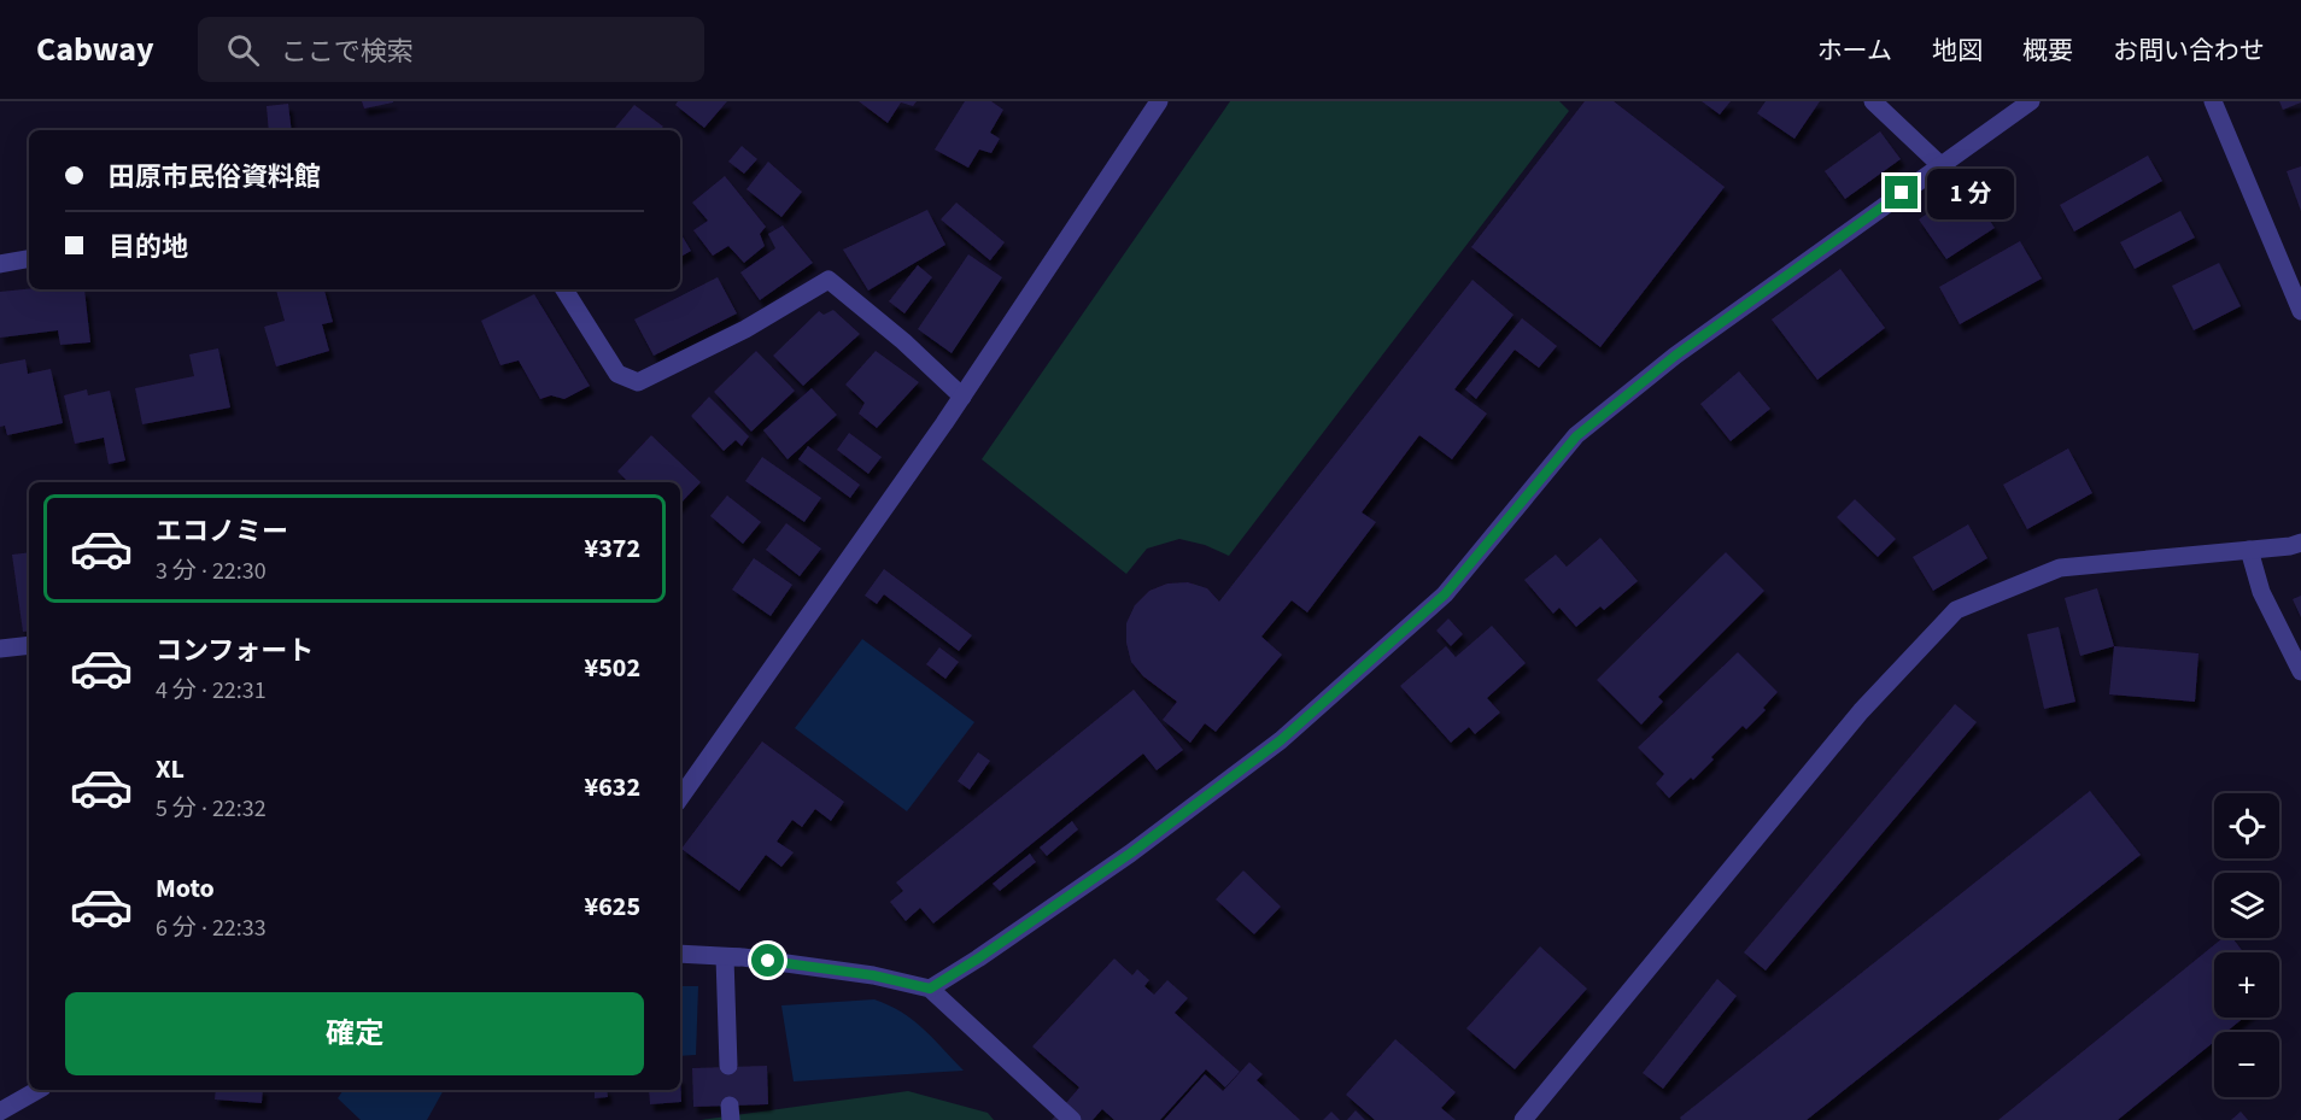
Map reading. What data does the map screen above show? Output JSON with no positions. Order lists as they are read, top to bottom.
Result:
{
  "page": {
    "header": "Cabway",
    "search": "ここで検索",
    "nav": [
      "ホーム",
      "地図",
      "概要",
      "お問い合わせ"
    ],
    "banner": ["田原市民俗資料館", "目的地"],
    "bubble": "1 分",
    "list": [
      {
        "name": "エコノミー",
        "note": "3 分 · 22:30",
        "value": "¥372"
      },
      {
        "name": "コンフォート",
        "note": "4 分 · 22:31",
        "value": "¥502"
      },
      {
        "name": "XL",
        "note": "5 分 · 22:32",
        "value": "¥632"
      },
      {
        "name": "Moto",
        "note": "6 分 · 22:33",
        "value": "¥625"
      }
    ],
    "map_buttons": ["+", "−"],
    "buttons": "確定"
  }
}
